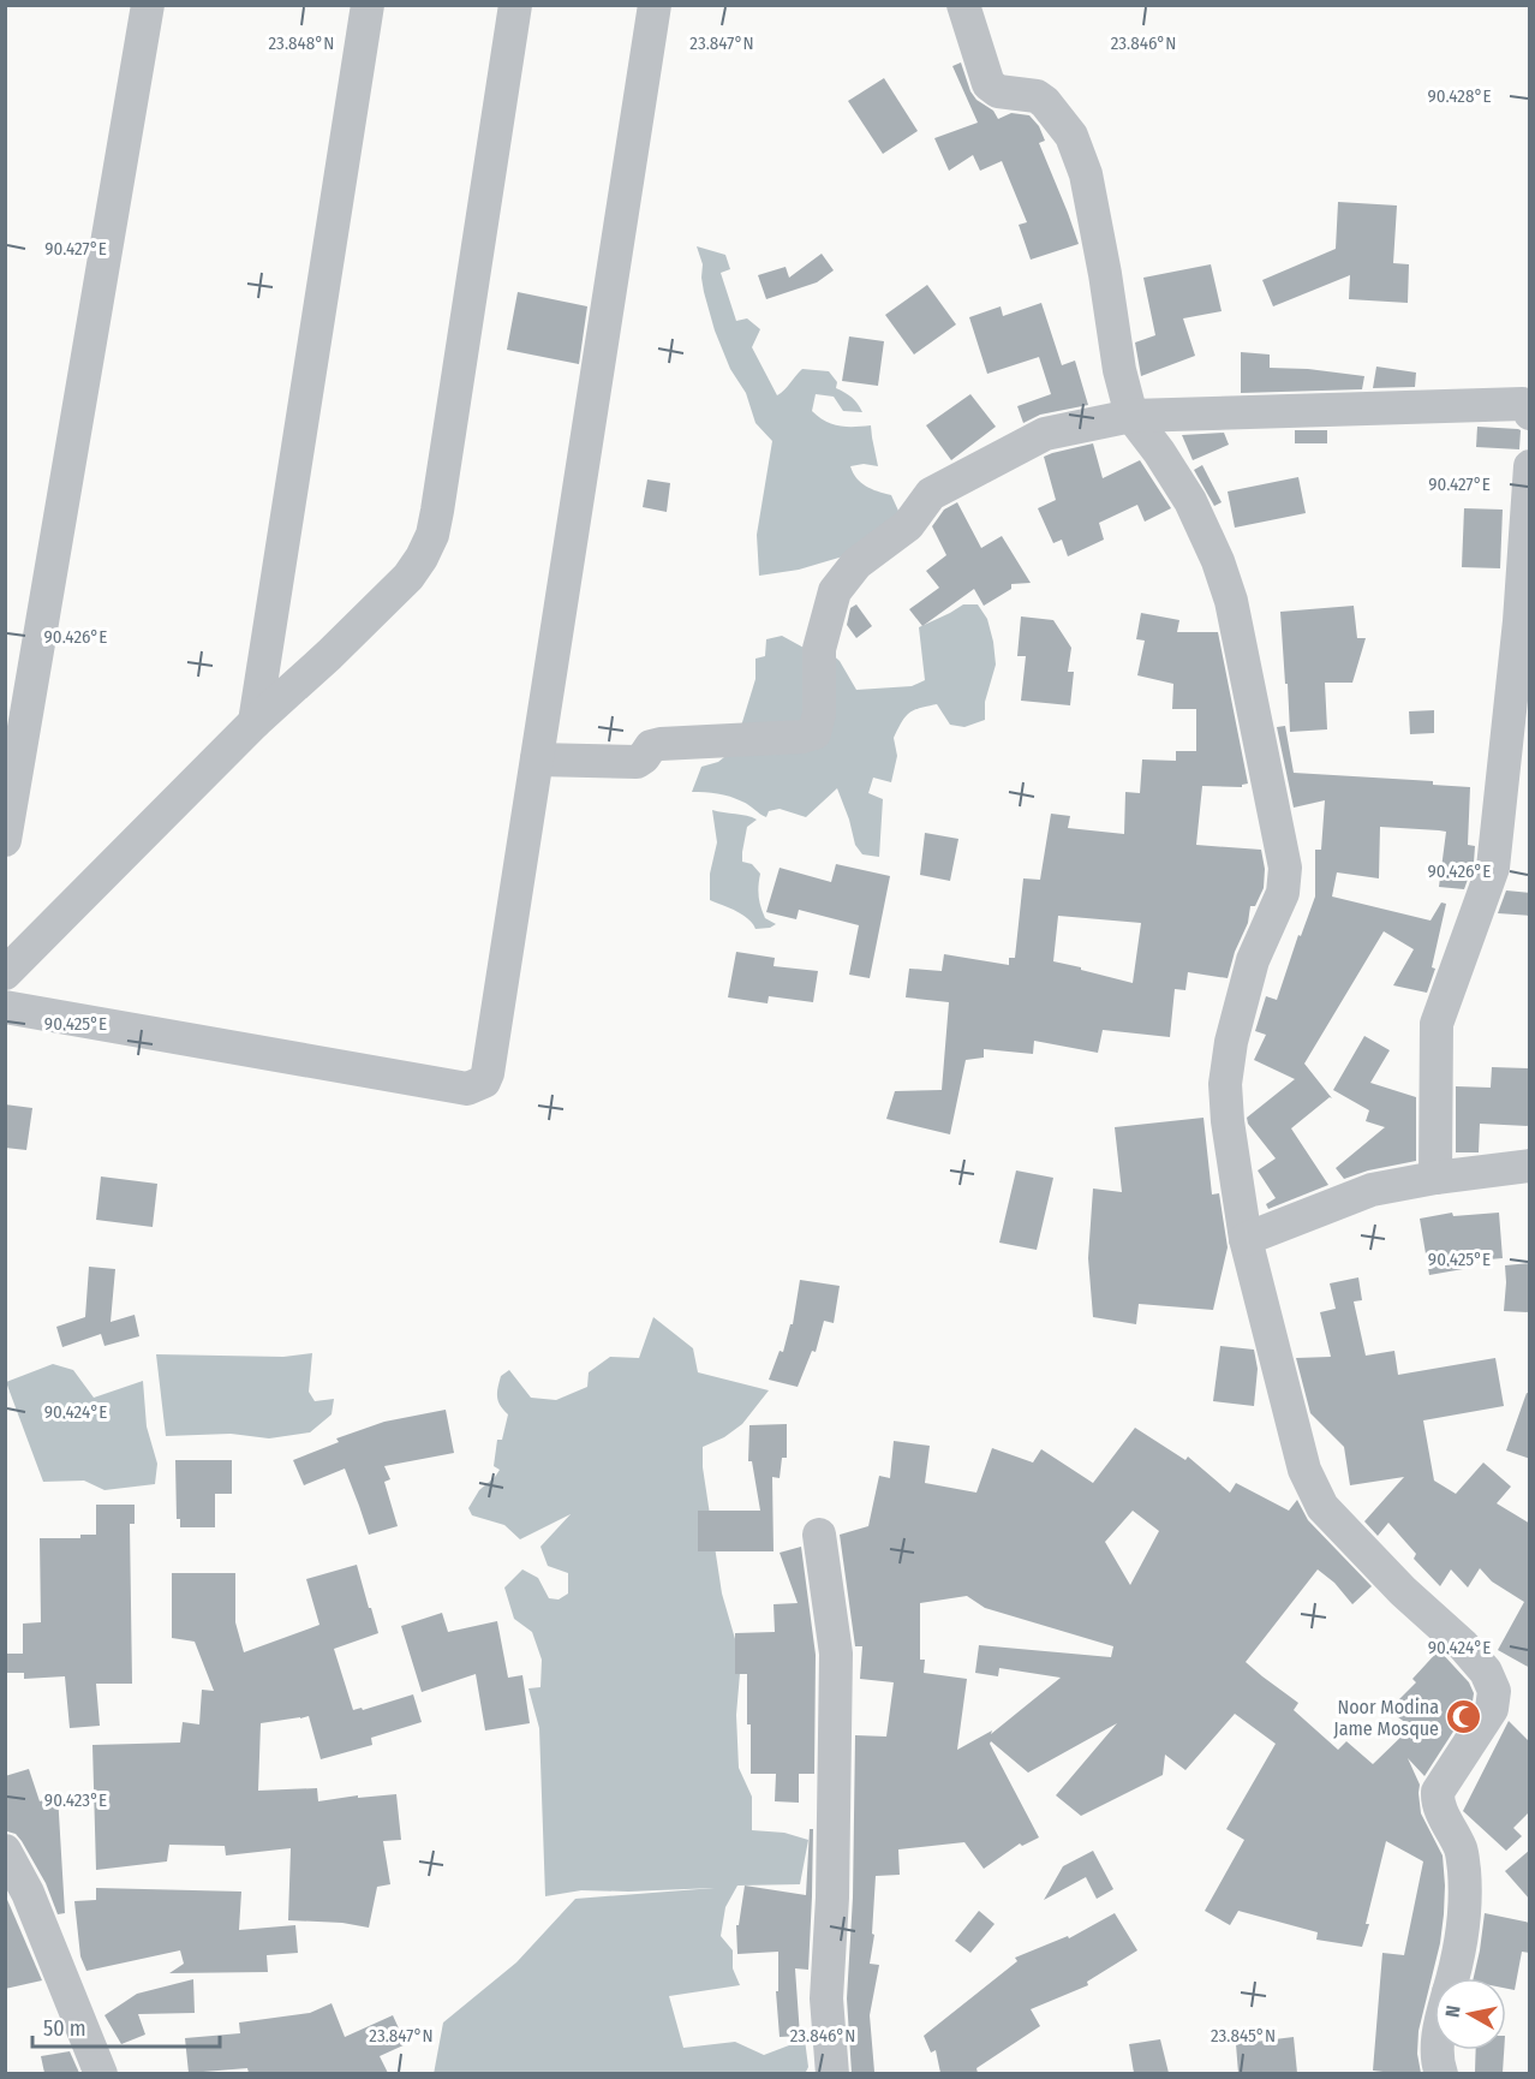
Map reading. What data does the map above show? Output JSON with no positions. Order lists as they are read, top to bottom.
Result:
{
  "places": {
    "mosque": ["Noor Modina Jame Mosque"]
  },
  "scale_bar": "50 m",
  "north": "left",
  "coordinates": [
    "23.848°N",
    "23.847°N",
    "23.846°N",
    "90.428°E",
    "90.427°E",
    "90.426°E",
    "90.425°E",
    "90.424°E",
    "90.423°E",
    "23.845°N"
  ]
}
